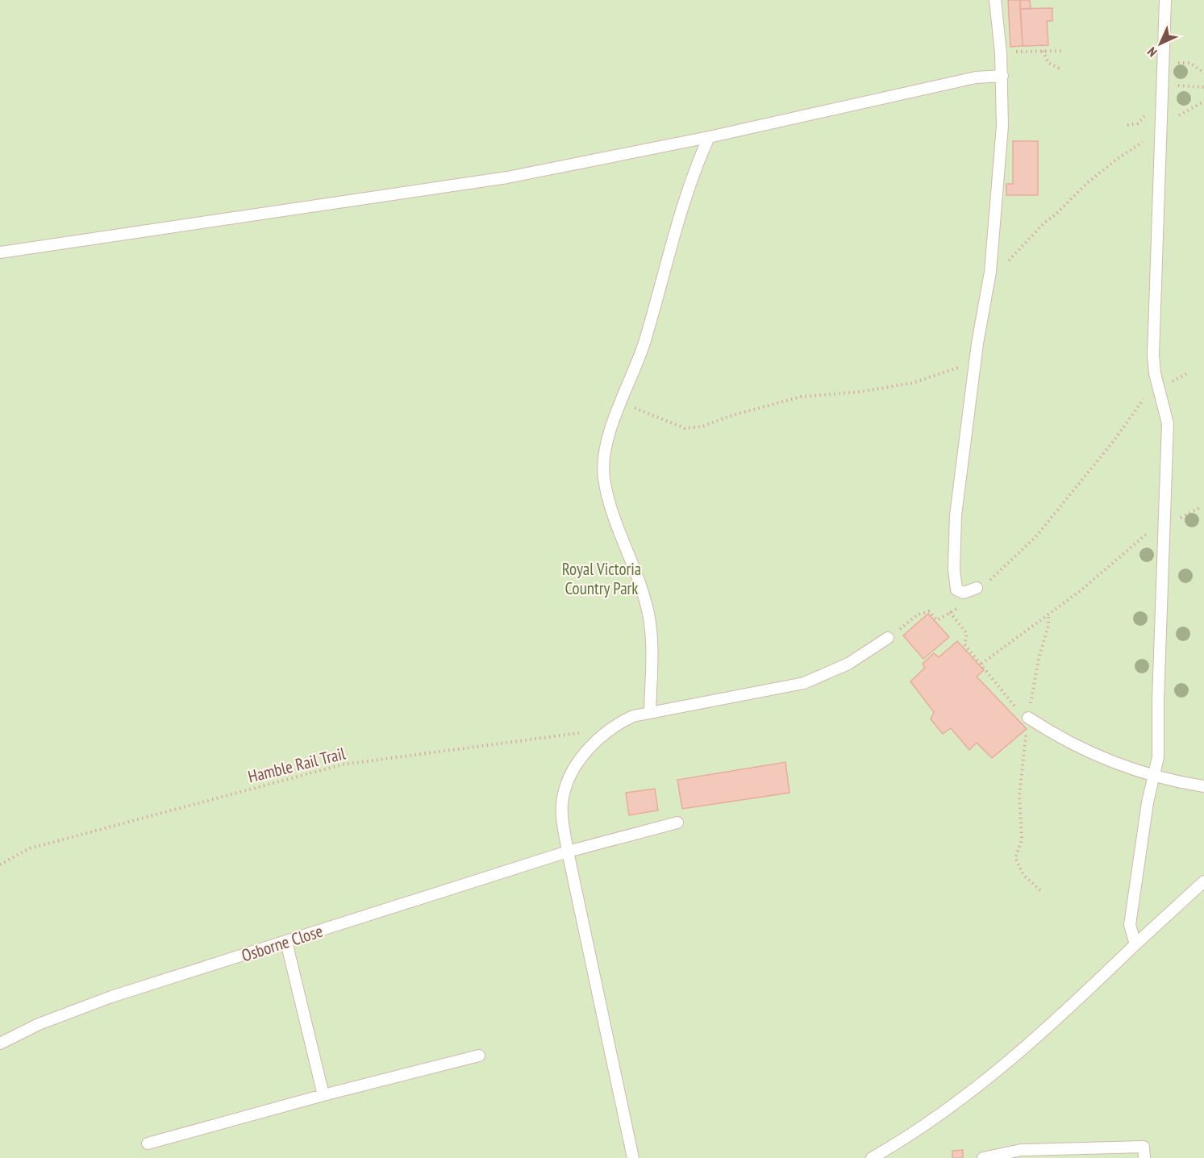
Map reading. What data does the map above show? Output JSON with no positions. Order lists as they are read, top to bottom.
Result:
{
  "streets": {
    "lane": ["Osborne Close"],
    "path": ["Hamble Rail Trail"]
  },
  "parks": ["Royal Victoria Country Park"],
  "north": "bottom left"
}
